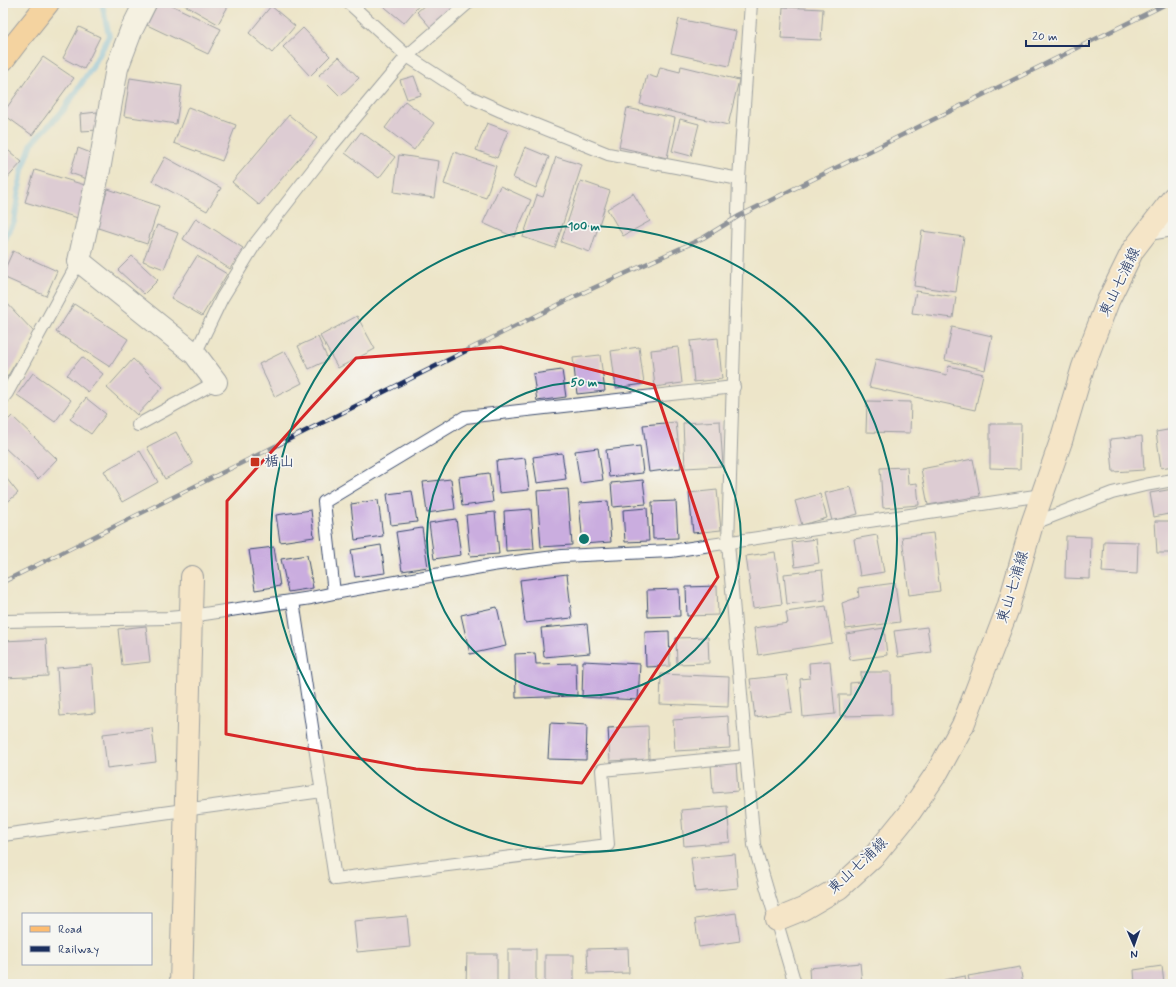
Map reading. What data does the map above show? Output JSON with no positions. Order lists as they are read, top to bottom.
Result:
{
  "streets": {
    "main road": ["東山七浦線"]
  },
  "places": {
    "transit": ["楯山"]
  },
  "legend": ["Road", "Railway"],
  "scale_bar": "20 m",
  "north": "bottom",
  "rings": ["100 m", "50 m"]
}
